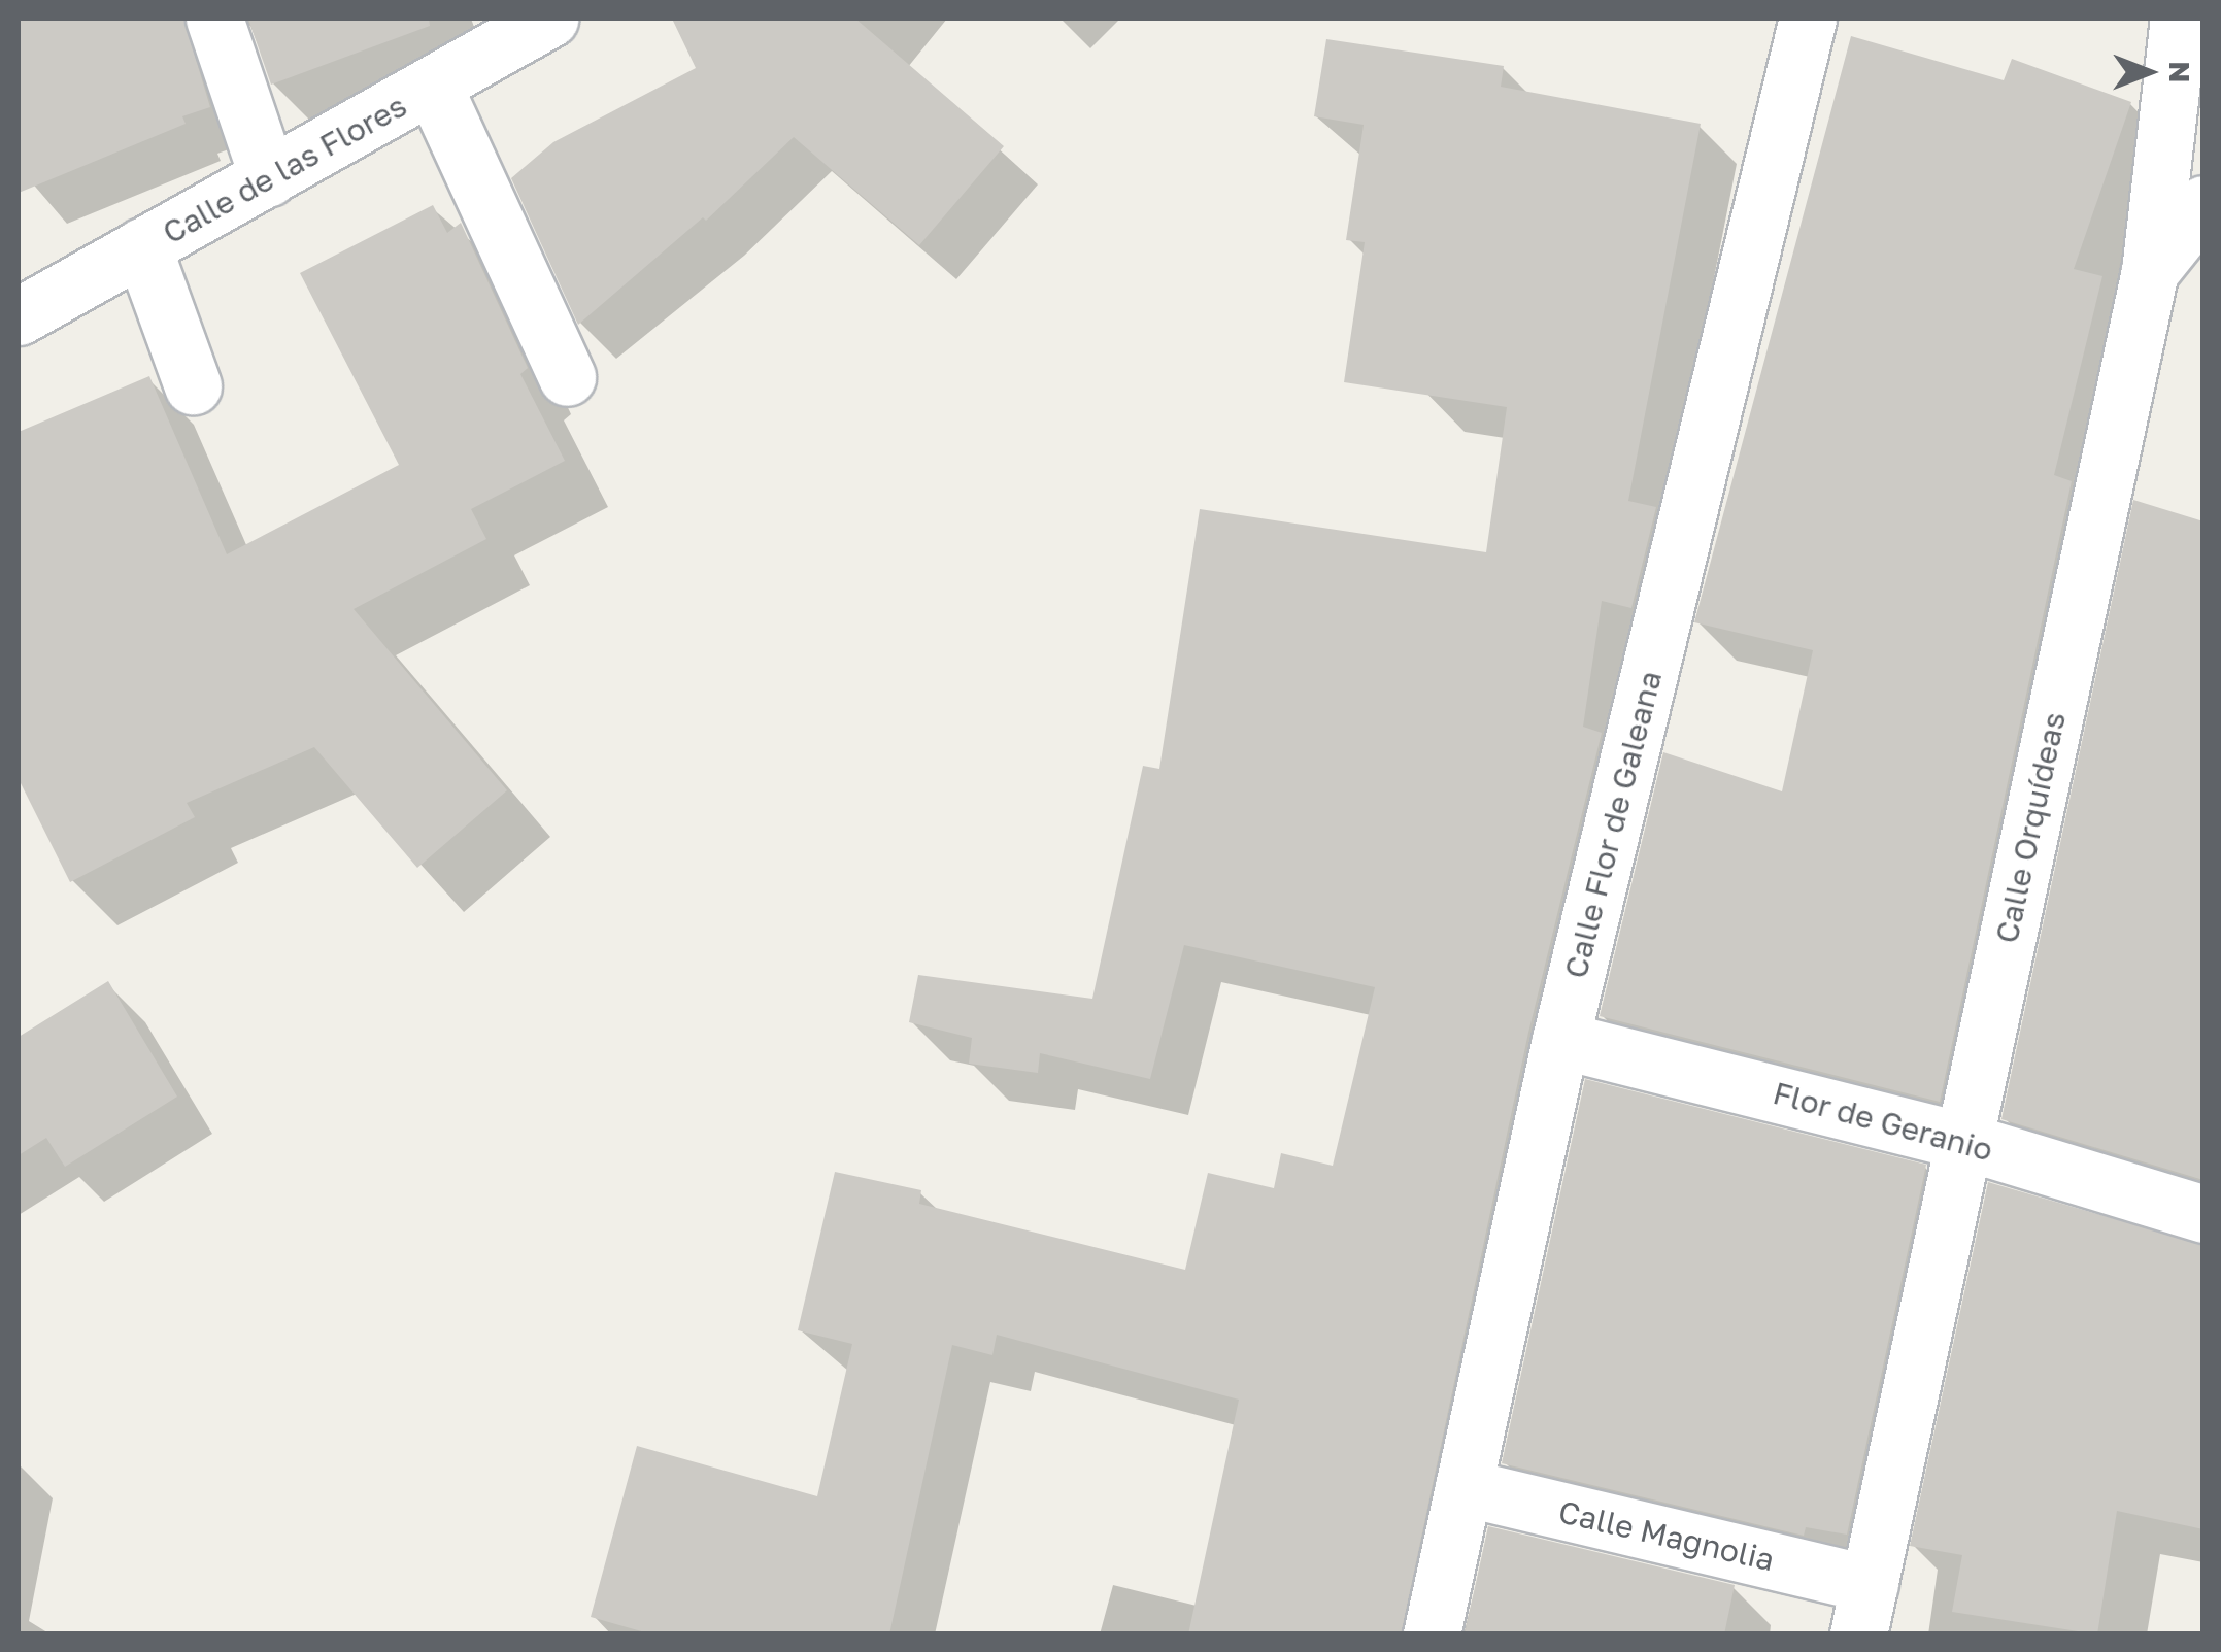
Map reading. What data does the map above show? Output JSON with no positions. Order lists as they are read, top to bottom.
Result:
{
  "streets": {
    "street": [
      "Calle de las Flores",
      "Calle Flor de Galeana",
      "Calle Orquídeas",
      "Flor de Geranio",
      "Calle Magnolia"
    ]
  },
  "crossings": [
    ["Calle Flor de Galeana", "Flor de Geranio"],
    ["Calle Flor de Galeana", "Calle Magnolia"],
    ["Calle Orquídeas", "Flor de Geranio"],
    ["Calle Orquídeas", "Calle Magnolia"]
  ],
  "north": "right"
}
